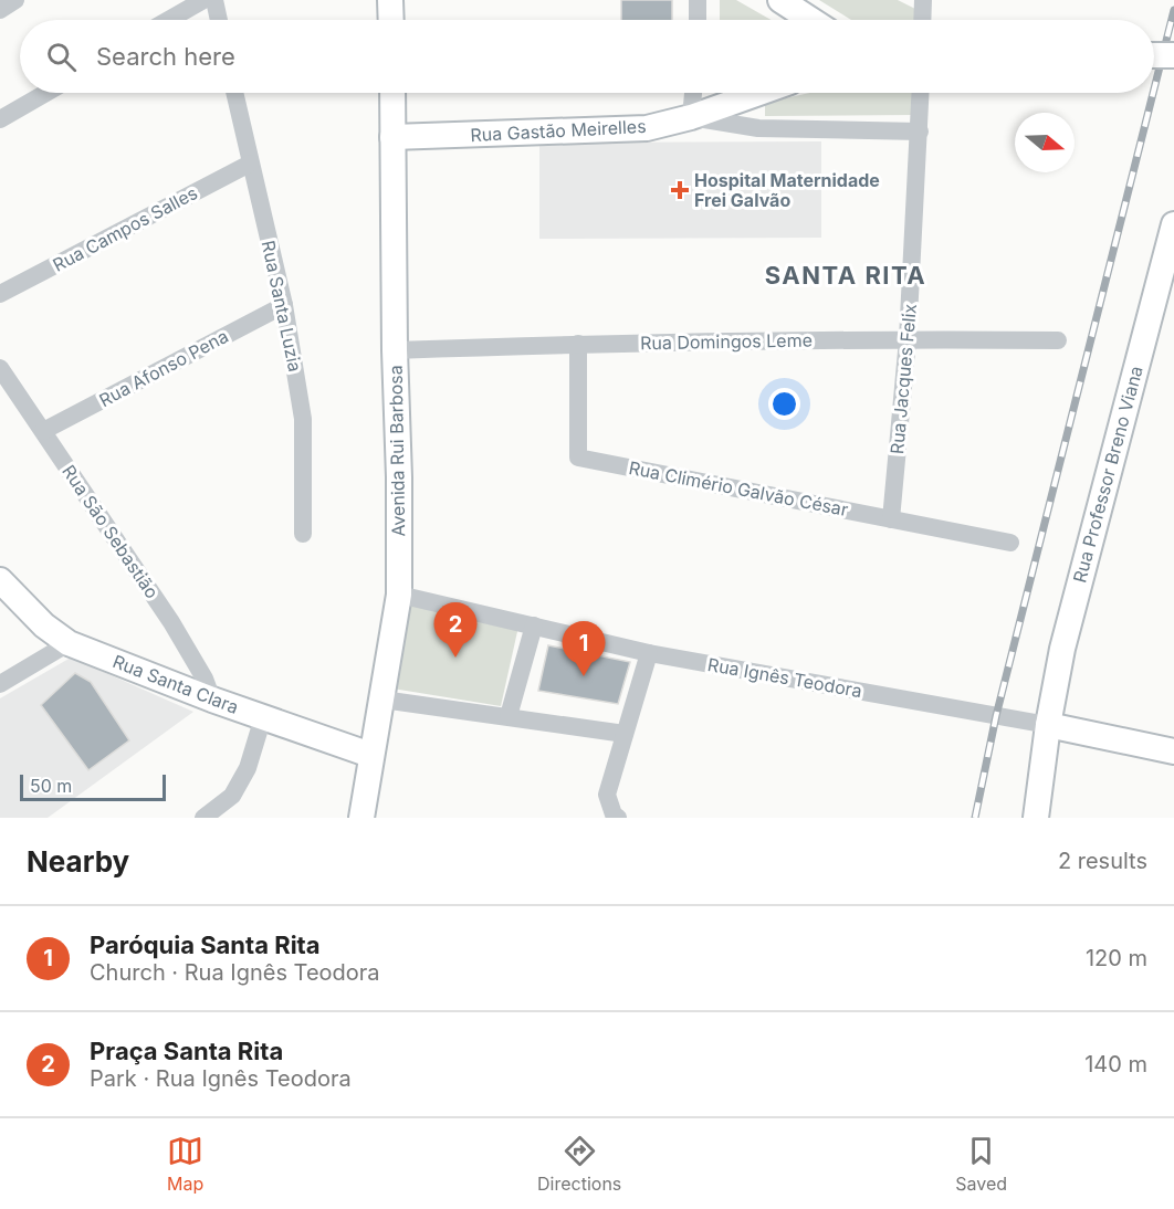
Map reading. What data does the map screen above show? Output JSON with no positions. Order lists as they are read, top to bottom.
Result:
{
  "streets": {
    "street": [
      "Rua Gastão Meirelles",
      "Rua Campos Salles",
      "Rua Santa Luzia",
      "Rua Domingos Leme",
      "Rua Afonso Pena",
      "Rua Jacques Felix",
      "Avenida Rui Barbosa",
      "Rua Professor Breno Viana",
      "Rua Climério Galvão César",
      "Rua São Sebastião",
      "Rua Ignês Teodora",
      "Rua Santa Clara"
    ]
  },
  "crossings": [
    ["Rua Gastão Meirelles", "Rua Jacques Felix"],
    ["Rua Gastão Meirelles", "Avenida Rui Barbosa"],
    ["Rua Campos Salles", "Rua Santa Luzia"],
    ["Rua Santa Luzia", "Rua Afonso Pena"],
    ["Rua Domingos Leme", "Rua Jacques Felix"],
    ["Rua Domingos Leme", "Avenida Rui Barbosa"],
    ["Rua Domingos Leme", "Rua Climério Galvão César"],
    ["Rua Afonso Pena", "Rua São Sebastião"],
    ["Rua Jacques Felix", "Rua Climério Galvão César"],
    ["Avenida Rui Barbosa", "Rua Ignês Teodora"],
    ["Avenida Rui Barbosa", "Rua Santa Clara"],
    ["Rua Professor Breno Viana", "Rua Ignês Teodora"],
    ["Rua São Sebastião", "Rua Santa Clara"]
  ],
  "districts": ["SANTA RITA"],
  "places": {
    "health": ["Hospital Maternidade Frei Galvão"]
  },
  "scale_bar": "50 m",
  "north": "right",
  "page": {
    "search": "Search here",
    "pins": ["2", "1"],
    "scale": "50 m",
    "heading": ["Nearby", "2 results"],
    "list": [
      {
        "mark": "1",
        "name": "Paróquia Santa Rita",
        "note": "Church · Rua Ignês Teodora",
        "value": "120 m"
      },
      {
        "mark": "2",
        "name": "Praça Santa Rita",
        "note": "Park · Rua Ignês Teodora",
        "value": "140 m"
      }
    ],
    "nav": ["Map", "Directions", "Saved"]
  }
}
